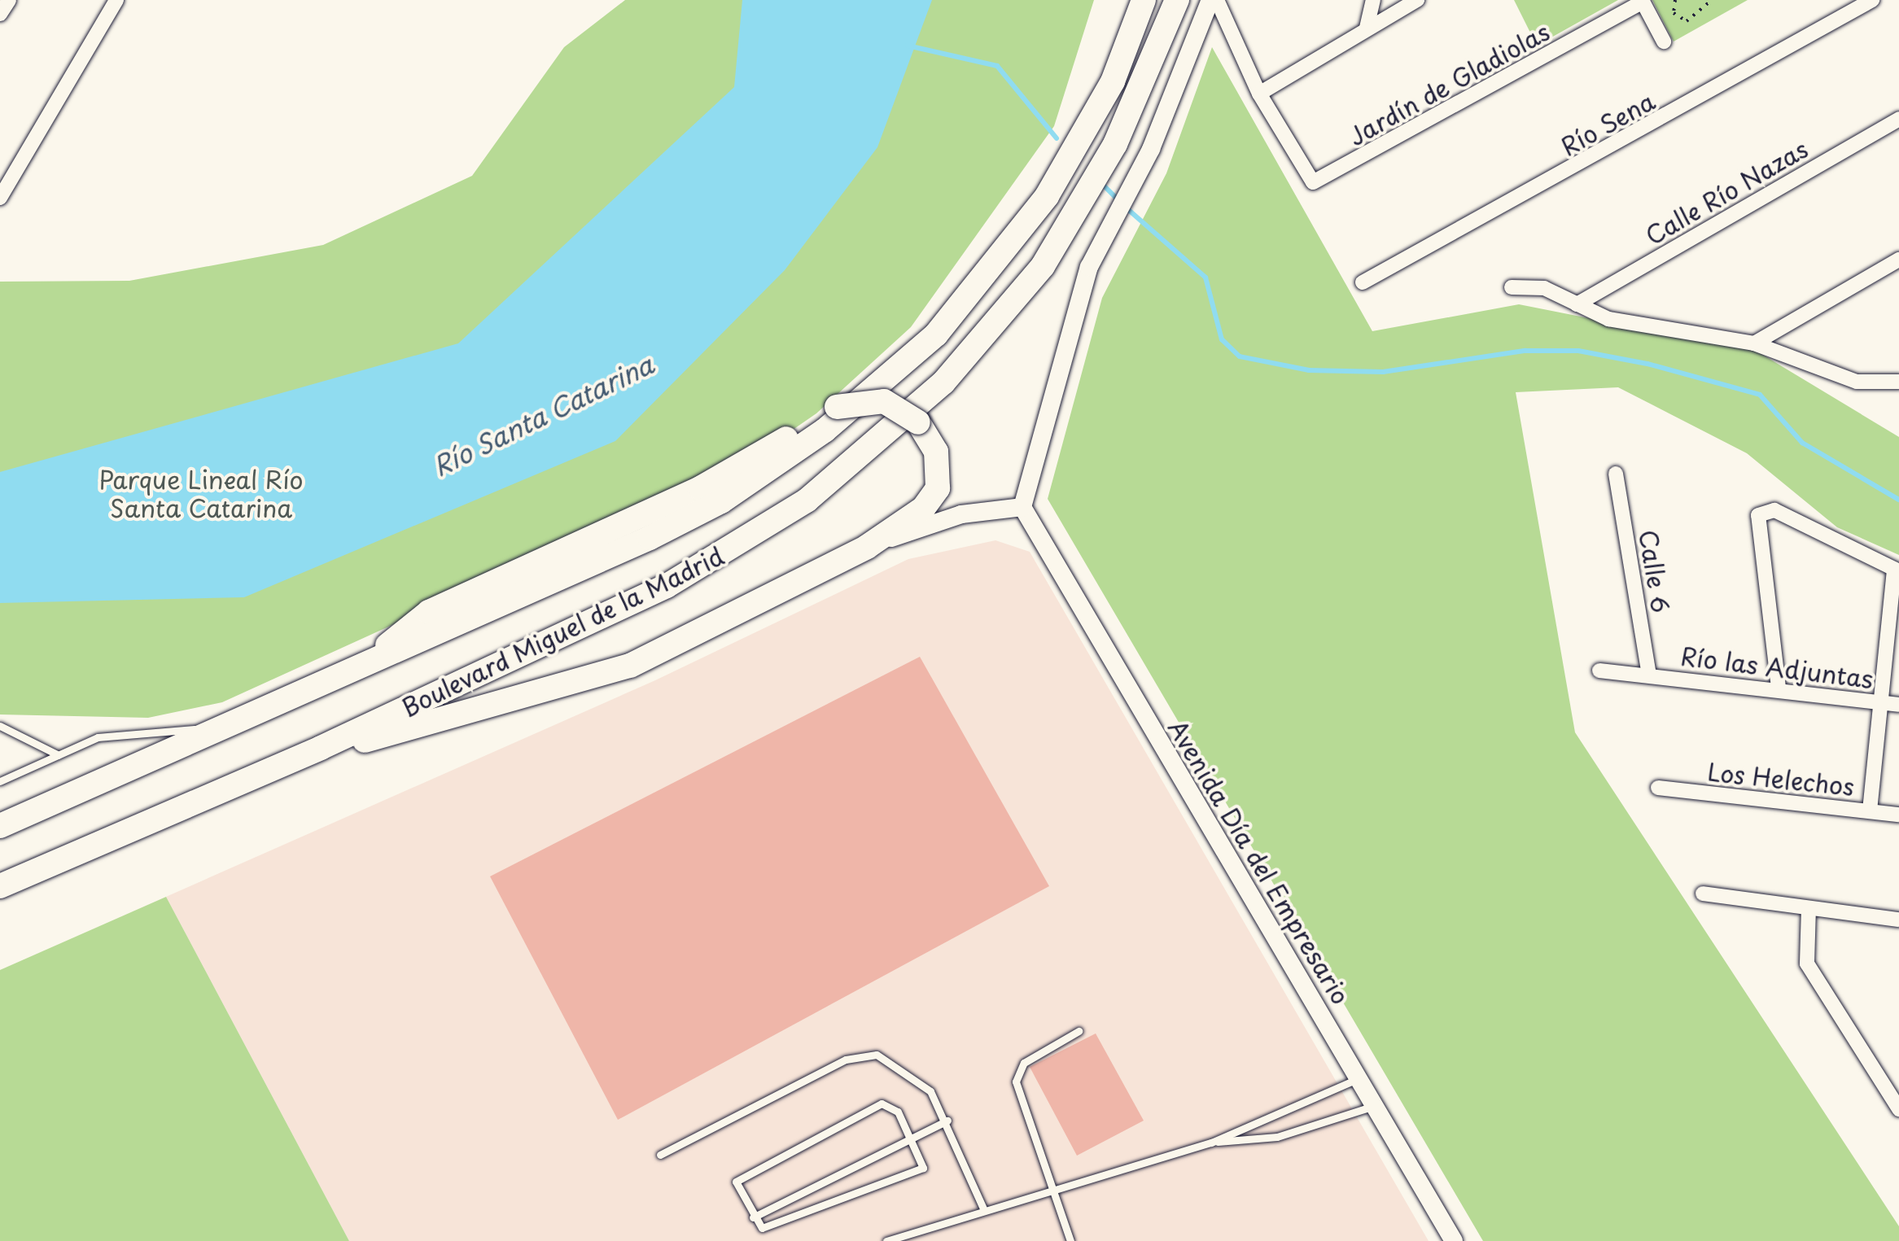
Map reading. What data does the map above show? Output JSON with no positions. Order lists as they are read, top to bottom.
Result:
{
  "streets": {
    "highway": ["Boulevard Miguel de la Madrid"],
    "street": [
      "Jardín de Gladiolas",
      "Río Sena",
      "Calle Río Nazas",
      "Calle 6",
      "Río las Adjuntas",
      "Los Helechos",
      "Avenida Día del Empresario"
    ]
  },
  "crossings": [
    ["Calle 6", "Río las Adjuntas"]
  ],
  "water": ["Río Santa Catarina"],
  "parks": ["Parque Lineal Río Santa Catarina"]
}
